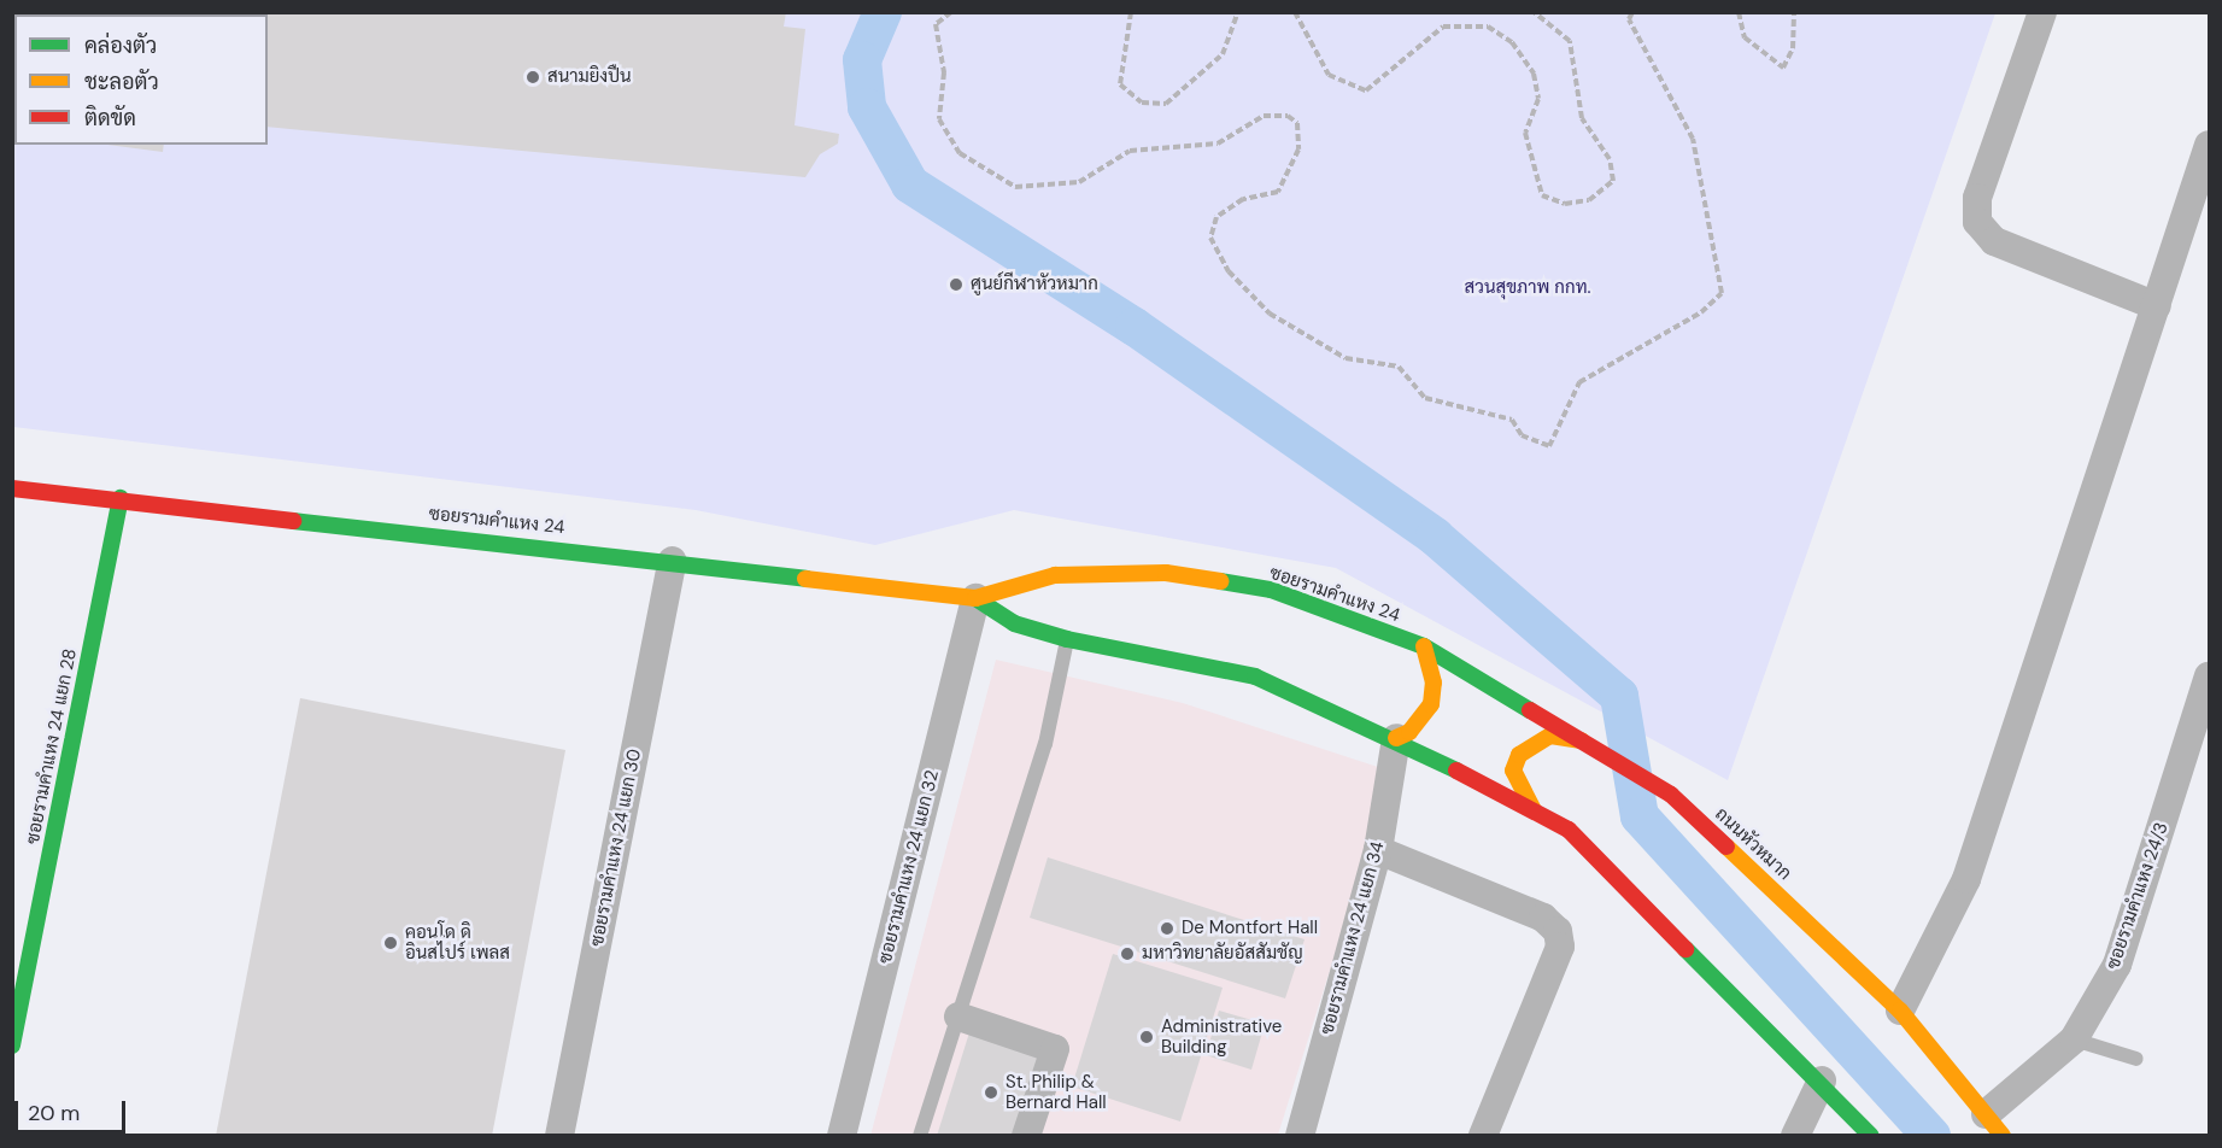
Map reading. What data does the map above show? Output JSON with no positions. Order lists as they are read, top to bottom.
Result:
{
  "streets": {
    "main road": ["ซอยรามคำแหง 24", "ซอยรามคำแหง 24 แยก 28", "ถนนหัวหมาก"],
    "street": [
      "ซอยรามคำแหง 24 แยก 30",
      "ซอยรามคำแหง 24 แยก 32",
      "ซอยรามคำแหง 24/3",
      "ซอยรามคำแหง 24 แยก 34"
    ]
  },
  "crossings": [
    ["ซอยรามคำแหง 24", "ซอยรามคำแหง 24 แยก 28"],
    ["ซอยรามคำแหง 24", "ถนนหัวหมาก"],
    ["ซอยรามคำแหง 24", "ซอยรามคำแหง 24 แยก 30"],
    ["ซอยรามคำแหง 24", "ซอยรามคำแหง 24 แยก 32"],
    ["ซอยรามคำแหง 24", "ซอยรามคำแหง 24 แยก 34"],
    ["ถนนหัวหมาก", "ซอยรามคำแหง 24/3"]
  ],
  "parks": ["สวนสุขภาพ กกท."],
  "places": [
    "สนามยิงปืน",
    "ศูนย์กีฬาหัวหมาก",
    "De Montfort Hall",
    "คอนโด ดิ อินสไปร์ เพลส",
    "มหาวิทยาลัยอัสสัมชัญ",
    "Administrative Building",
    "St. Philip & Bernard Hall"
  ],
  "legend": ["คล่องตัว", "ชะลอตัว", "ติดขัด"],
  "scale_bar": "20 m"
}
